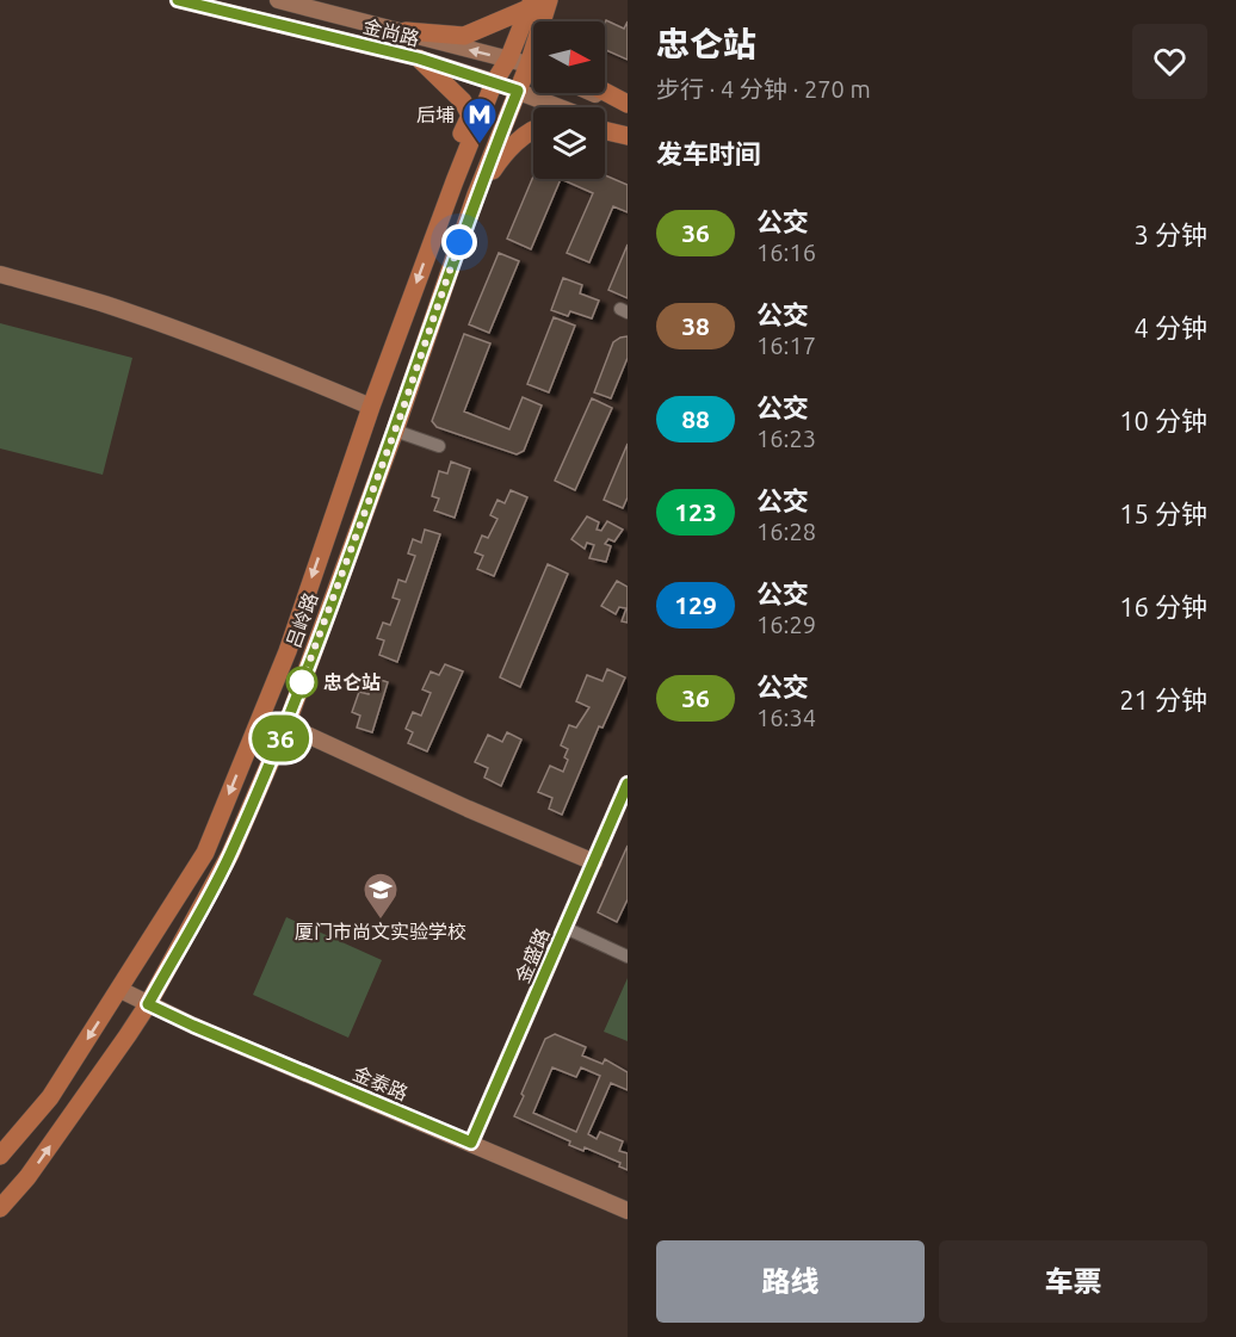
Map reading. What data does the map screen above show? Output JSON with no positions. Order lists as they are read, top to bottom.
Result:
{
  "streets": {
    "main road": ["吕岭路"],
    "street": ["金尚路", "金盛路", "金泰路"]
  },
  "crossings": [
    ["金尚路", "吕岭路"],
    ["吕岭路", "金泰路"],
    ["金盛路", "金泰路"]
  ],
  "places": {
    "metro station": ["后埔"],
    "other": ["忠仑站"],
    "school or university": ["厦门市尚文实验学校"]
  },
  "lines": ["bus line 36"],
  "north": "right",
  "page": {
    "on_map": "36",
    "heading": [
      ["忠仑站", "步行 · 4 分钟 · 270 m"],
      "发车时间"
    ],
    "list": [
      {
        "mark": "36",
        "name": "公交",
        "note": "16:16",
        "value": "3 分钟"
      },
      {
        "mark": "38",
        "name": "公交",
        "note": "16:17",
        "value": "4 分钟"
      },
      {
        "mark": "88",
        "name": "公交",
        "note": "16:23",
        "value": "10 分钟"
      },
      {
        "mark": "123",
        "name": "公交",
        "note": "16:28",
        "value": "15 分钟"
      },
      {
        "mark": "129",
        "name": "公交",
        "note": "16:29",
        "value": "16 分钟"
      },
      {
        "mark": "36",
        "name": "公交",
        "note": "16:34",
        "value": "21 分钟"
      }
    ],
    "buttons": ["路线", "车票"]
  }
}
